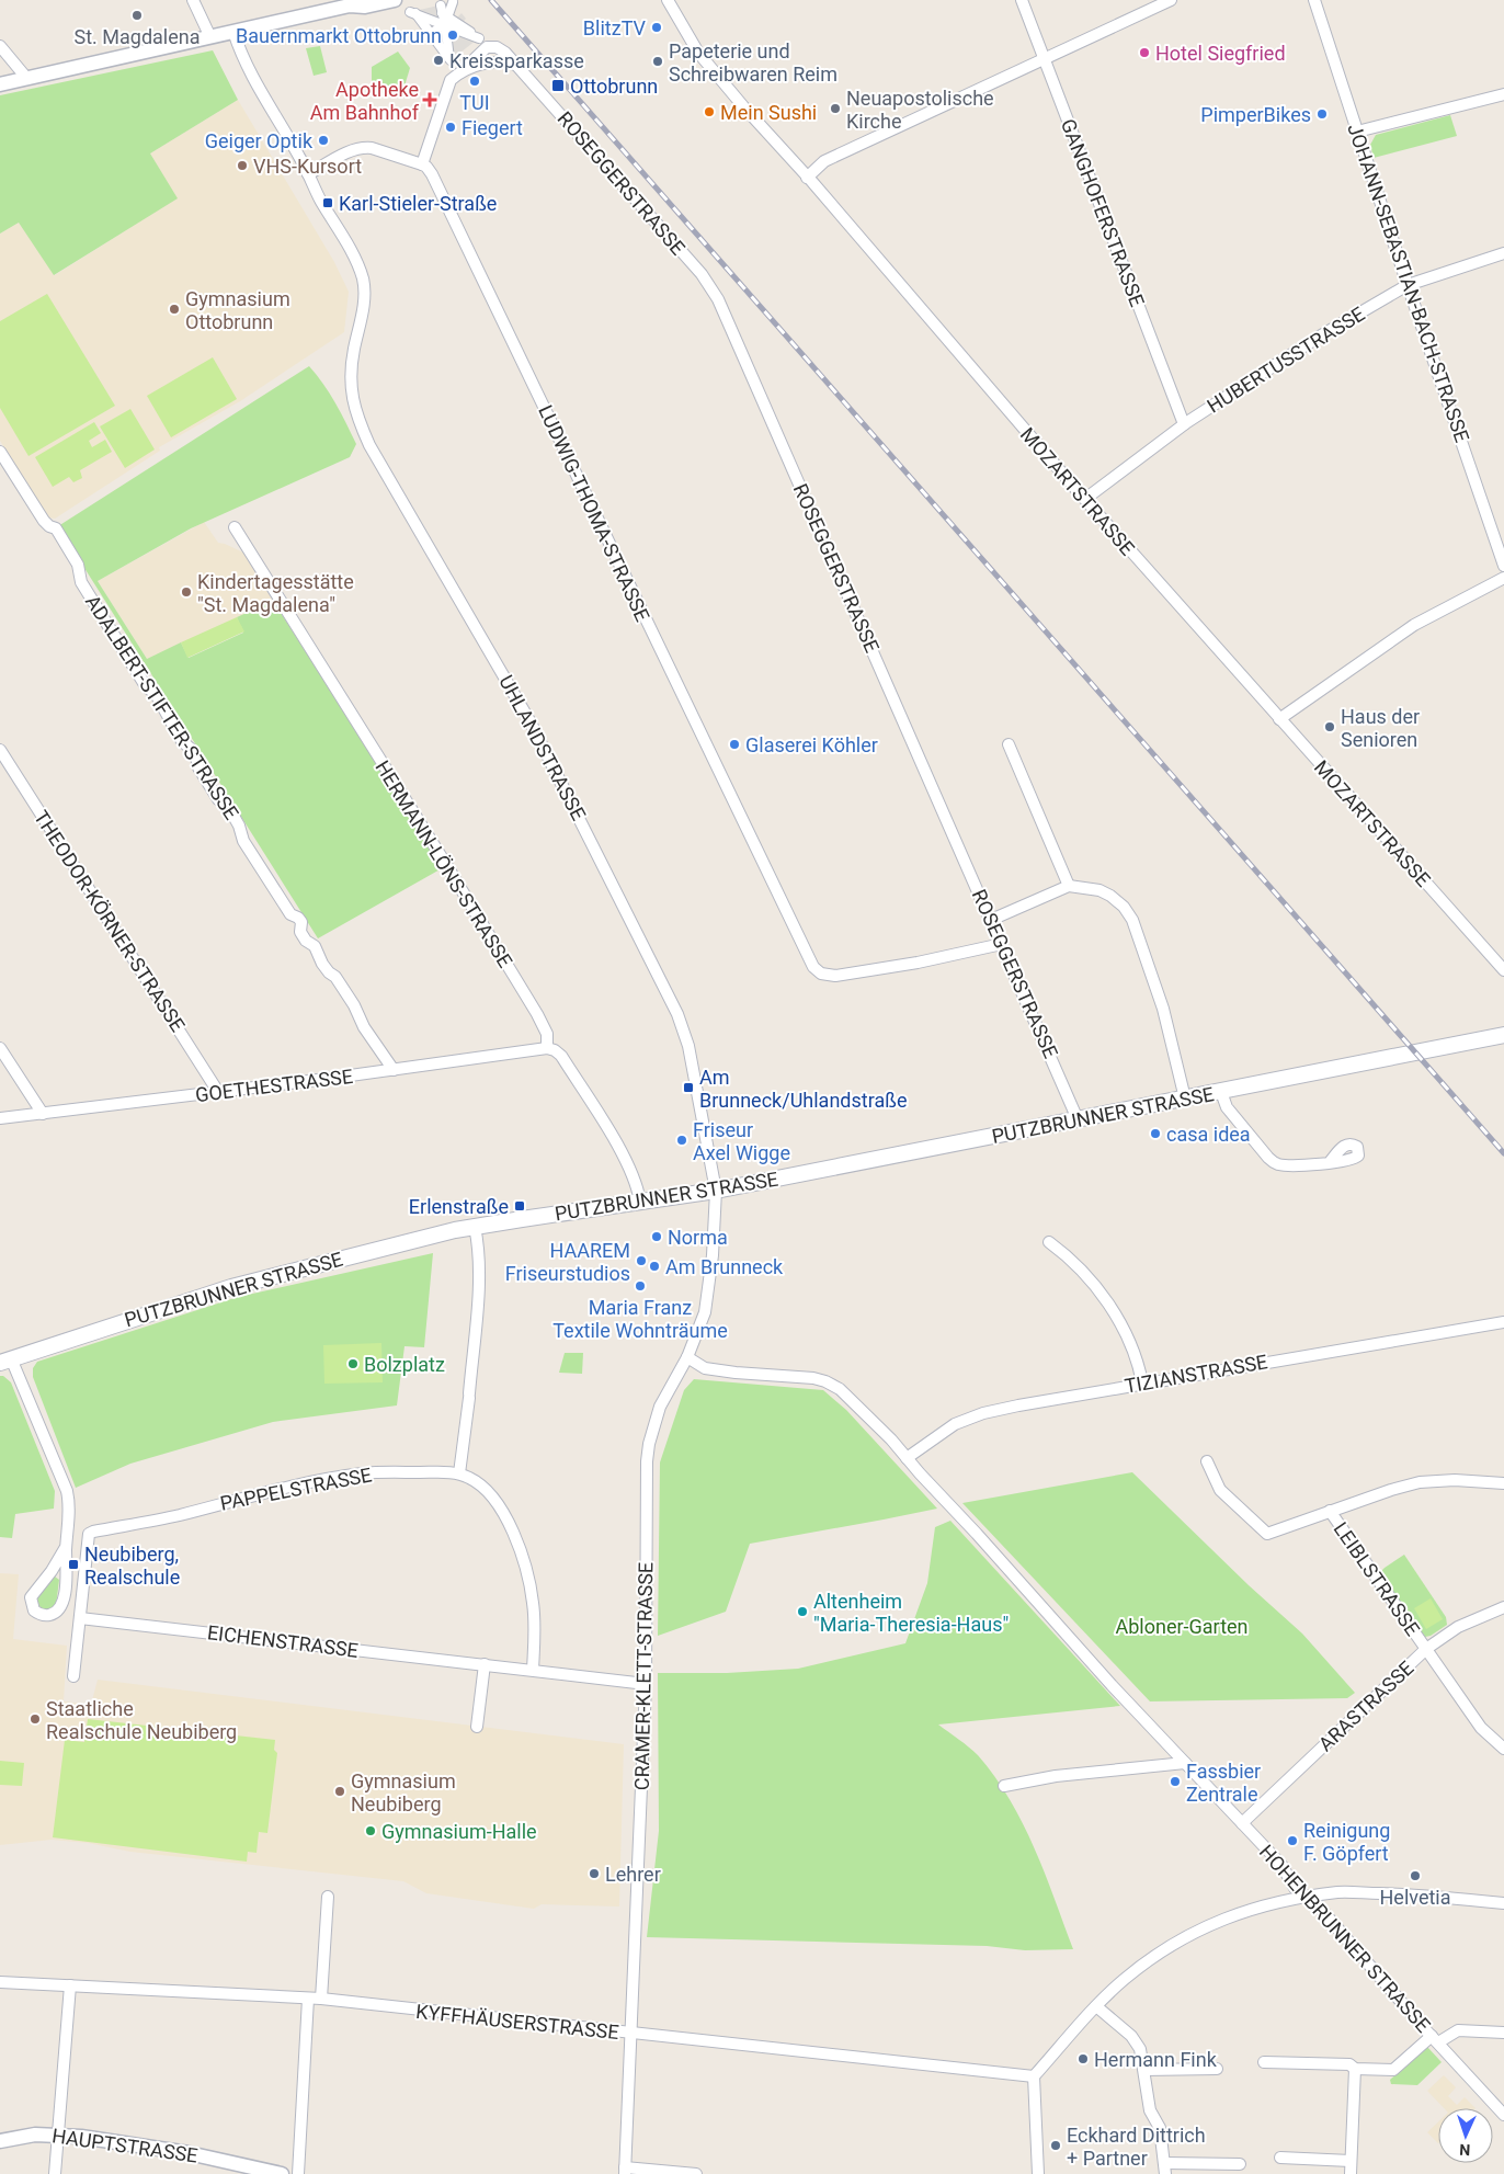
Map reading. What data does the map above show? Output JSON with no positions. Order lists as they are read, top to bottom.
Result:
{
  "streets": {
    "main road": ["PUTZBRUNNER STRASSE"],
    "street": [
      "ROSEGGERSTRASSE",
      "GANGHOFERSTRASSE",
      "JOHANN-SEBASTIAN-BACH-STRASSE",
      "HUBERTUSSTRASSE",
      "MOZARTSTRASSE",
      "LUDWIG-THOMA-STRASSE",
      "ADALBERT-STIFTER-STRASSE",
      "UHLANDSTRASSE",
      "HERMANN-LÖNS-STRASSE",
      "THEODOR-KÖRNER-STRASSE",
      "GOETHESTRASSE",
      "TIZIANSTRASSE",
      "PAPPELSTRASSE",
      "LEIBLSTRASSE",
      "EICHENSTRASSE",
      "CRAMER-KLETT-STRASSE",
      "ARASTRASSE",
      "HOHENBRUNNER STRASSE",
      "KYFFHÄUSERSTRASSE",
      "HAUPTSTRASSE"
    ]
  },
  "crossings": [
    ["ROSEGGERSTRASSE", "LUDWIG-THOMA-STRASSE"],
    ["ROSEGGERSTRASSE", "PUTZBRUNNER STRASSE"],
    ["GANGHOFERSTRASSE", "HUBERTUSSTRASSE"],
    ["JOHANN-SEBASTIAN-BACH-STRASSE", "HUBERTUSSTRASSE"],
    ["HUBERTUSSTRASSE", "MOZARTSTRASSE"],
    ["ADALBERT-STIFTER-STRASSE", "GOETHESTRASSE"],
    ["UHLANDSTRASSE", "PUTZBRUNNER STRASSE"],
    ["UHLANDSTRASSE", "CRAMER-KLETT-STRASSE"],
    ["HERMANN-LÖNS-STRASSE", "GOETHESTRASSE"],
    ["THEODOR-KÖRNER-STRASSE", "GOETHESTRASSE"],
    ["PUTZBRUNNER STRASSE", "CRAMER-KLETT-STRASSE"],
    ["TIZIANSTRASSE", "HOHENBRUNNER STRASSE"],
    ["PAPPELSTRASSE", "EICHENSTRASSE"],
    ["LEIBLSTRASSE", "ARASTRASSE"],
    ["EICHENSTRASSE", "CRAMER-KLETT-STRASSE"],
    ["CRAMER-KLETT-STRASSE", "HOHENBRUNNER STRASSE"],
    ["CRAMER-KLETT-STRASSE", "KYFFHÄUSERSTRASSE"],
    ["ARASTRASSE", "HOHENBRUNNER STRASSE"]
  ],
  "parks": ["Abloner-Garten"],
  "places": {
    "other": [
      "St. Magdalena",
      "BlitzTV",
      "Bauernmarkt Ottobrunn",
      "Hotel Siegfried",
      "Kreissparkasse",
      "Papeterie und Schreibwaren Reim",
      "TUI",
      "Neuapostolische Kirche",
      "Mein Sushi",
      "PimperBikes",
      "Fiegert",
      "Geiger Optik",
      "VHS-Kursort",
      "Gymnasium Ottobrunn",
      "Kindertagesstätte \"St. Magdalena\"",
      "Haus der Senioren",
      "Glaserei Köhler",
      "casa idea",
      "Friseur Axel Wigge",
      "Norma",
      "HAAREM Friseurstudios",
      "Am Brunneck",
      "Maria Franz Textile Wohnträume",
      "Bolzplatz",
      "Altenheim \"Maria-Theresia-Haus\"",
      "Staatliche Realschule Neubiberg",
      "Fassbier Zentrale",
      "Gymnasium Neubiberg",
      "Gymnasium-Halle",
      "Reinigung F. Göpfert",
      "Lehrer",
      "Helvetia",
      "Hermann Fink",
      "Eckhard Dittrich + Partner"
    ],
    "transit": [
      "Ottobrunn",
      "Karl-Stieler-Straße",
      "Am Brunneck/Uhlandstraße",
      "Erlenstraße",
      "Neubiberg, Realschule"
    ],
    "health": ["Apotheke Am Bahnhof"]
  },
  "north": "bottom"
}
